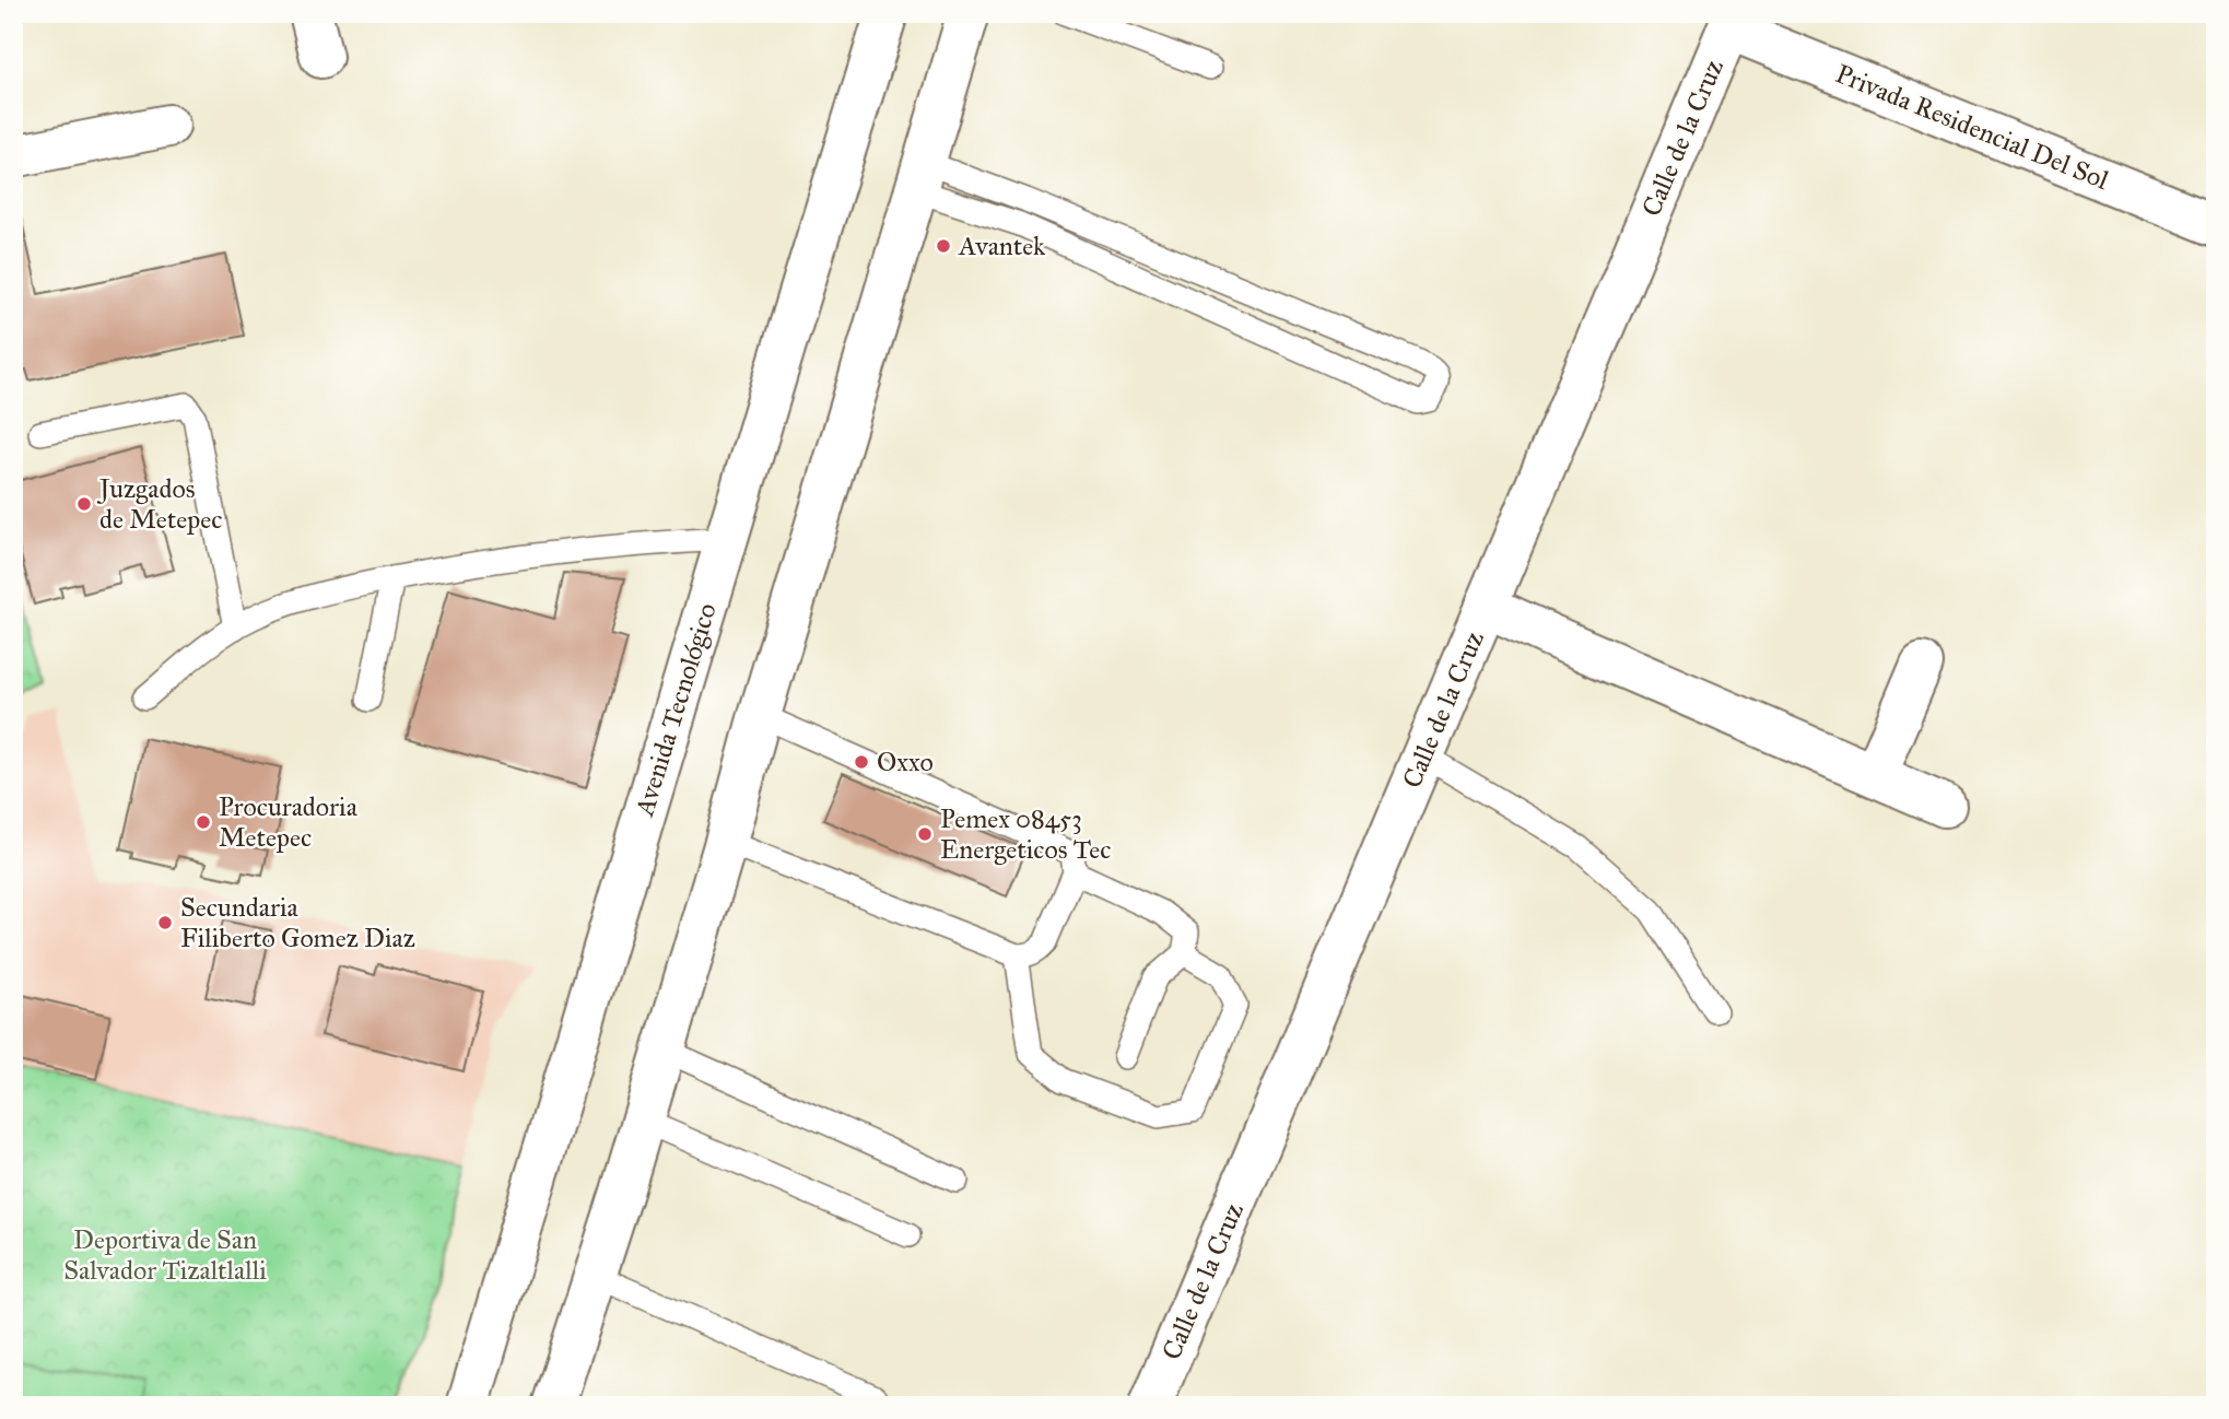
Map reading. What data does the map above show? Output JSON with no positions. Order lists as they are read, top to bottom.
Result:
{
  "streets": {
    "main road": ["Privada Residencial Del Sol", "Calle de la Cruz", "Avenida Tecnológico"]
  },
  "crossings": [
    ["Privada Residencial Del Sol", "Calle de la Cruz"]
  ],
  "parks": ["Deportiva de San Salvador Tizaltlalli"],
  "places": [
    "Avantek",
    "Juzgados de Metepec",
    "Oxxo",
    "Procuradoria Metepec",
    "Pemex 08453 Energeticos Tec",
    "Secundaria Filiberto Gomez Diaz"
  ]
}
